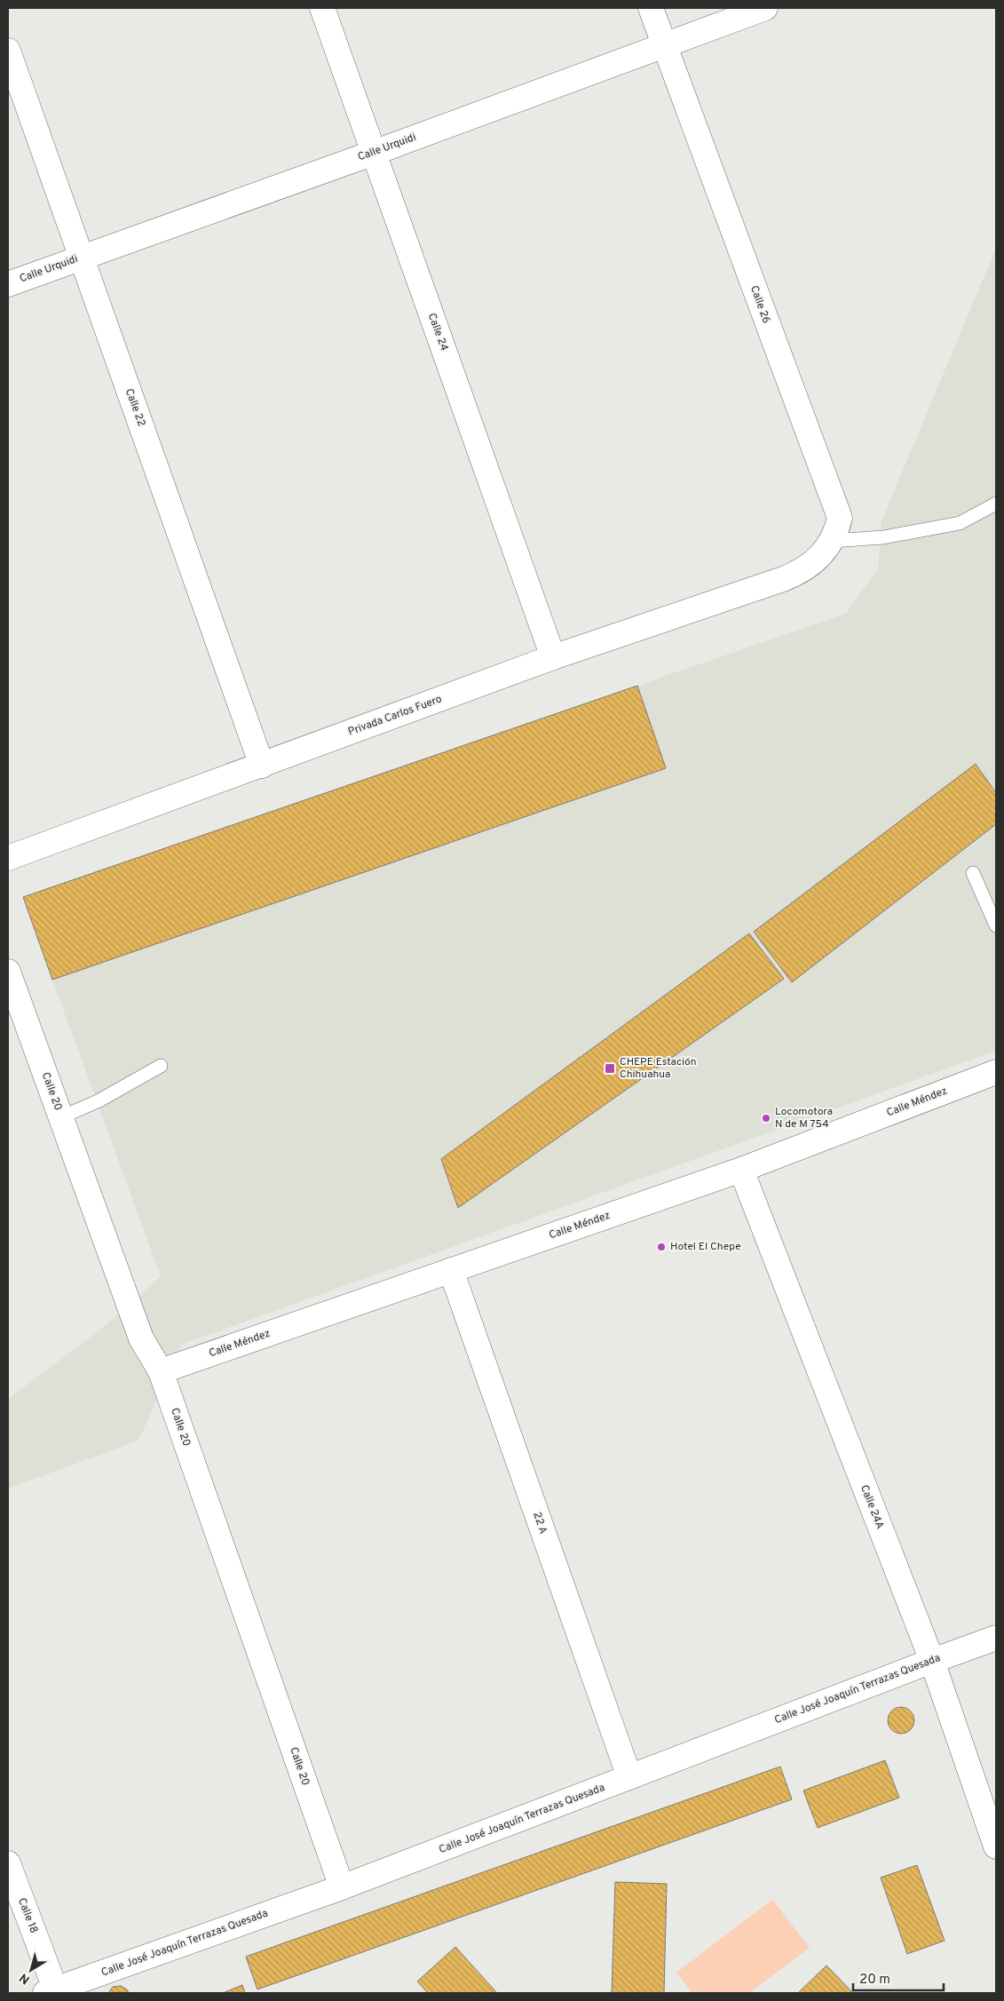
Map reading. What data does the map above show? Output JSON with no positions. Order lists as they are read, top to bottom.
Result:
{
  "streets": {
    "street": [
      "Calle Urquidi",
      "Calle 26",
      "Calle 24",
      "Calle 22",
      "Privada Carlos Fuero",
      "Calle 20",
      "Calle Méndez",
      "Calle 24A",
      "22 A",
      "Calle José Joaquín Terrazas Quesada",
      "Calle 18"
    ]
  },
  "crossings": [
    ["Calle Urquidi", "Calle 26"],
    ["Calle Urquidi", "Calle 24"],
    ["Calle Urquidi", "Calle 22"],
    ["Calle 26", "Privada Carlos Fuero"],
    ["Calle 24", "Privada Carlos Fuero"],
    ["Calle 22", "Privada Carlos Fuero"],
    ["Calle 20", "Calle Méndez"],
    ["Calle 20", "Calle José Joaquín Terrazas Quesada"],
    ["Calle Méndez", "Calle 24A"],
    ["Calle Méndez", "22 A"],
    ["Calle 24A", "Calle José Joaquín Terrazas Quesada"],
    ["22 A", "Calle José Joaquín Terrazas Quesada"],
    ["Calle José Joaquín Terrazas Quesada", "Calle 18"]
  ],
  "places": {
    "transit": ["CHEPE Estación Chihuahua"],
    "other": ["Locomotora N de M 754", "Hotel El Chepe"]
  },
  "scale_bar": "20 m",
  "north": "bottom left"
}
